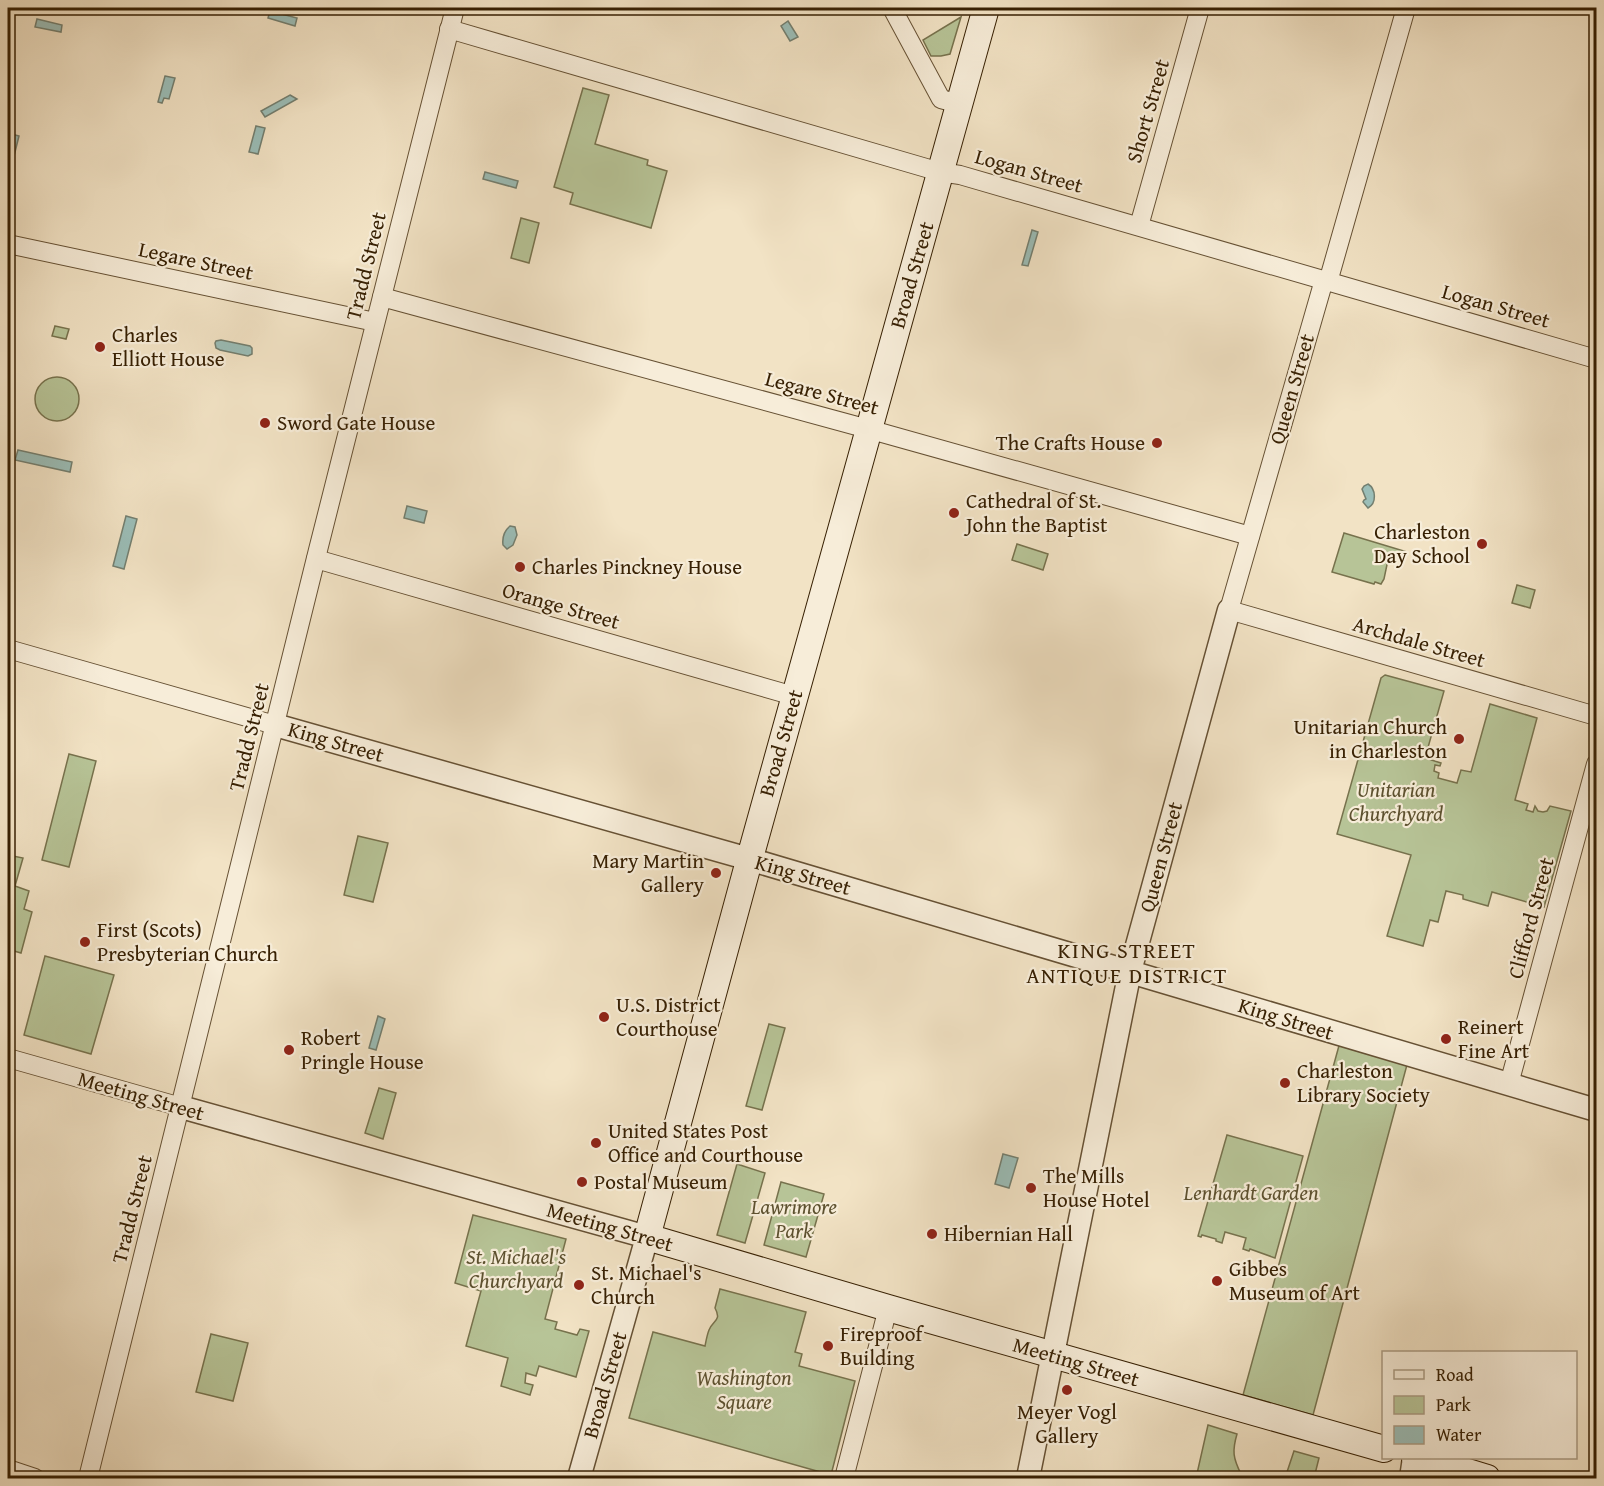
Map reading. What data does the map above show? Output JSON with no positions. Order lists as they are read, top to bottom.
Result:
{
  "streets": {
    "main road": ["Broad Street", "Meeting Street"],
    "street": [
      "Short Street",
      "Logan Street",
      "Legare Street",
      "Tradd Street",
      "Queen Street",
      "Orange Street",
      "Archdale Street",
      "King Street",
      "Clifford Street"
    ]
  },
  "crossings": [
    ["Short Street", "Logan Street"],
    ["Logan Street", "Tradd Street"],
    ["Logan Street", "Broad Street"],
    ["Logan Street", "Queen Street"],
    ["Legare Street", "Tradd Street"],
    ["Legare Street", "Broad Street"],
    ["Legare Street", "Queen Street"],
    ["Tradd Street", "Orange Street"],
    ["Tradd Street", "King Street"],
    ["Tradd Street", "Meeting Street"],
    ["Broad Street", "Orange Street"],
    ["Broad Street", "King Street"],
    ["Broad Street", "Meeting Street"],
    ["Queen Street", "Archdale Street"],
    ["Queen Street", "King Street"],
    ["Queen Street", "Meeting Street"],
    ["King Street", "Clifford Street"]
  ],
  "districts": ["KING STREET ANTIQUE DISTRICT"],
  "parks": [
    "Unitarian Churchyard",
    "Lenhardt Garden",
    "Lawrimore Park",
    "St. Michael's Churchyard",
    "Washington Square"
  ],
  "places": [
    "Charles Elliott House",
    "Sword Gate House",
    "The Crafts House",
    "Cathedral of St. John the Baptist",
    "Charleston Day School",
    "Charles Pinckney House",
    "Unitarian Church in Charleston",
    "Mary Martin Gallery",
    "First (Scots) Presbyterian Church",
    "U.S. District Courthouse",
    "Reinert Fine Art",
    "Robert Pringle House",
    "Charleston Library Society",
    "United States Post Office and Courthouse",
    "Postal Museum",
    "The Mills House Hotel",
    "Hibernian Hall",
    "Gibbes Museum of Art",
    "St. Michael's Church",
    "Fireproof Building",
    "Meyer Vogl Gallery"
  ],
  "legend": ["Road", "Park", "Water"]
}
